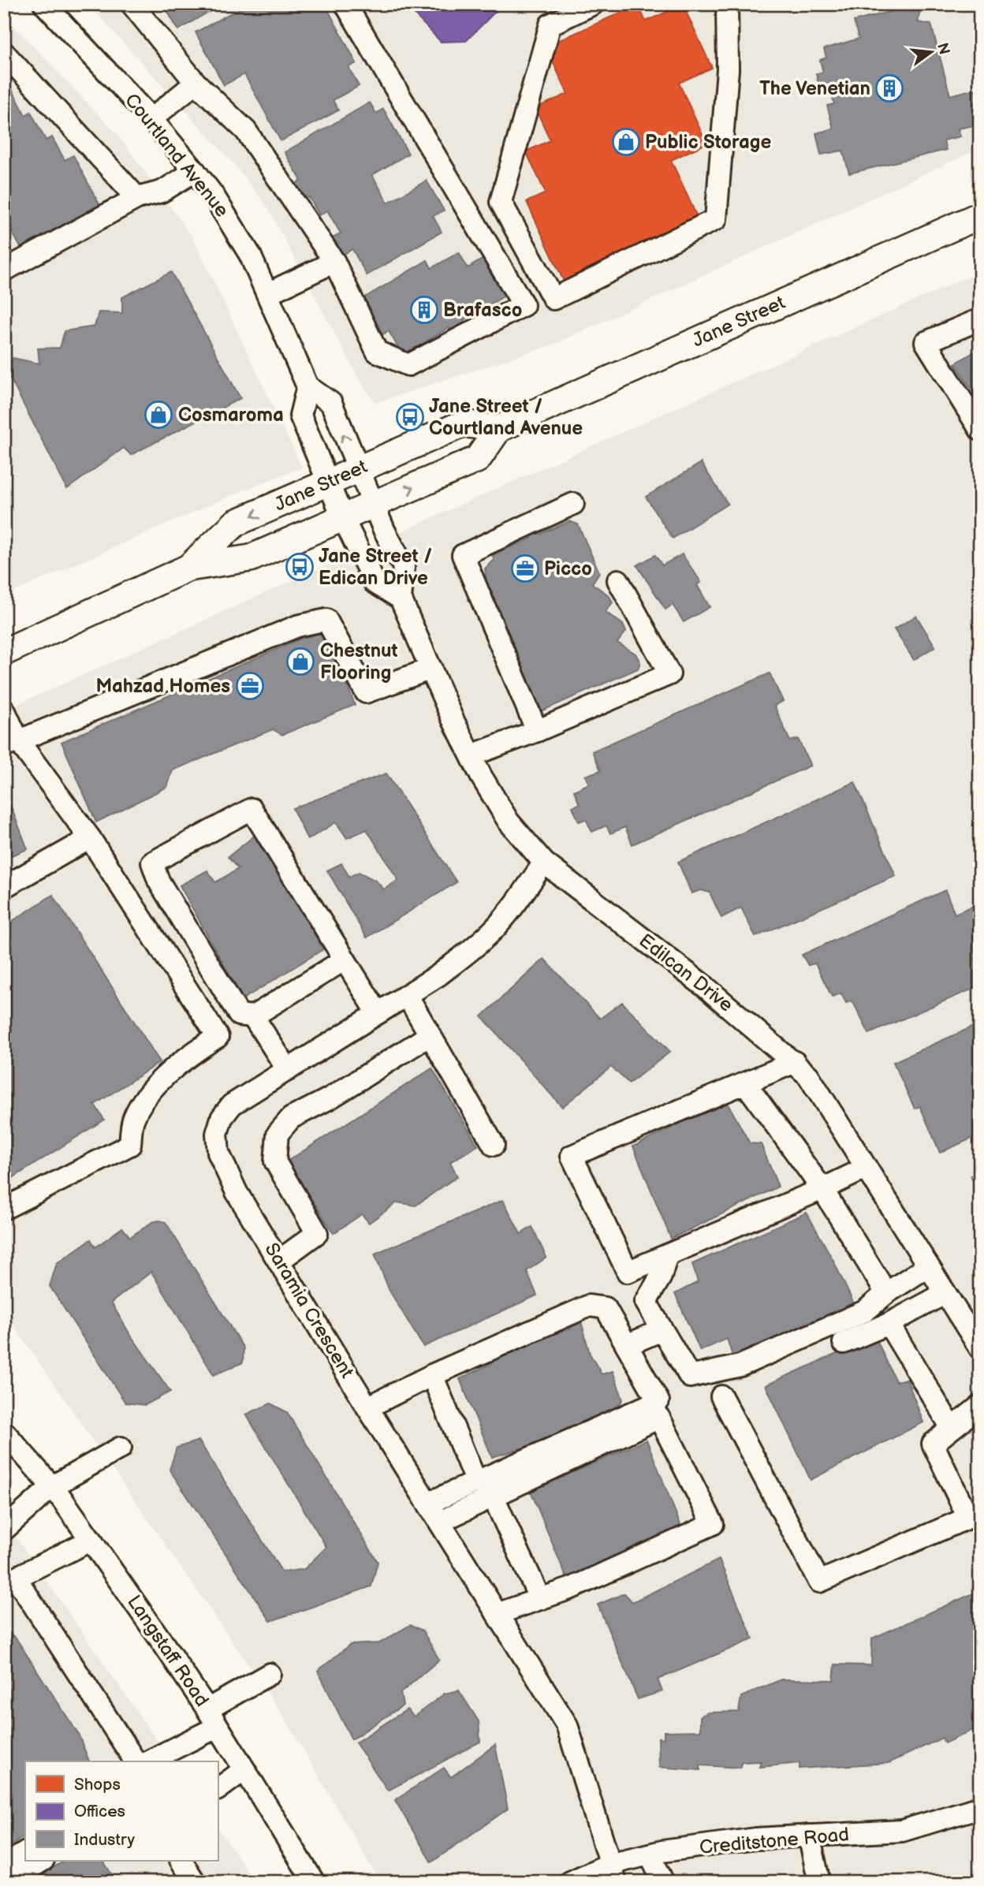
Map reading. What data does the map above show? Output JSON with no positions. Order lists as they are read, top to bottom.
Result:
{
  "streets": {
    "main road": ["Jane Street"],
    "street": [
      "Courtland Avenue",
      "Edilcan Drive",
      "Saramia Crescent",
      "Langstaff Road",
      "Creditstone Road"
    ]
  },
  "crossings": [
    ["Jane Street", "Edilcan Drive"],
    ["Edilcan Drive", "Saramia Crescent"],
    ["Saramia Crescent", "Creditstone Road"]
  ],
  "places": {
    "building": ["The Venetian", "Brafasco"],
    "shop": ["Public Storage", "Cosmaroma", "Chestnut Flooring"],
    "bus stop": ["Jane Street / Courtland Avenue", "Jane Street / Edican Drive"],
    "office": ["Picco", "Mahzad Homes"]
  },
  "legend": ["Shops", "Offices", "Industry"],
  "north": "right"
}
